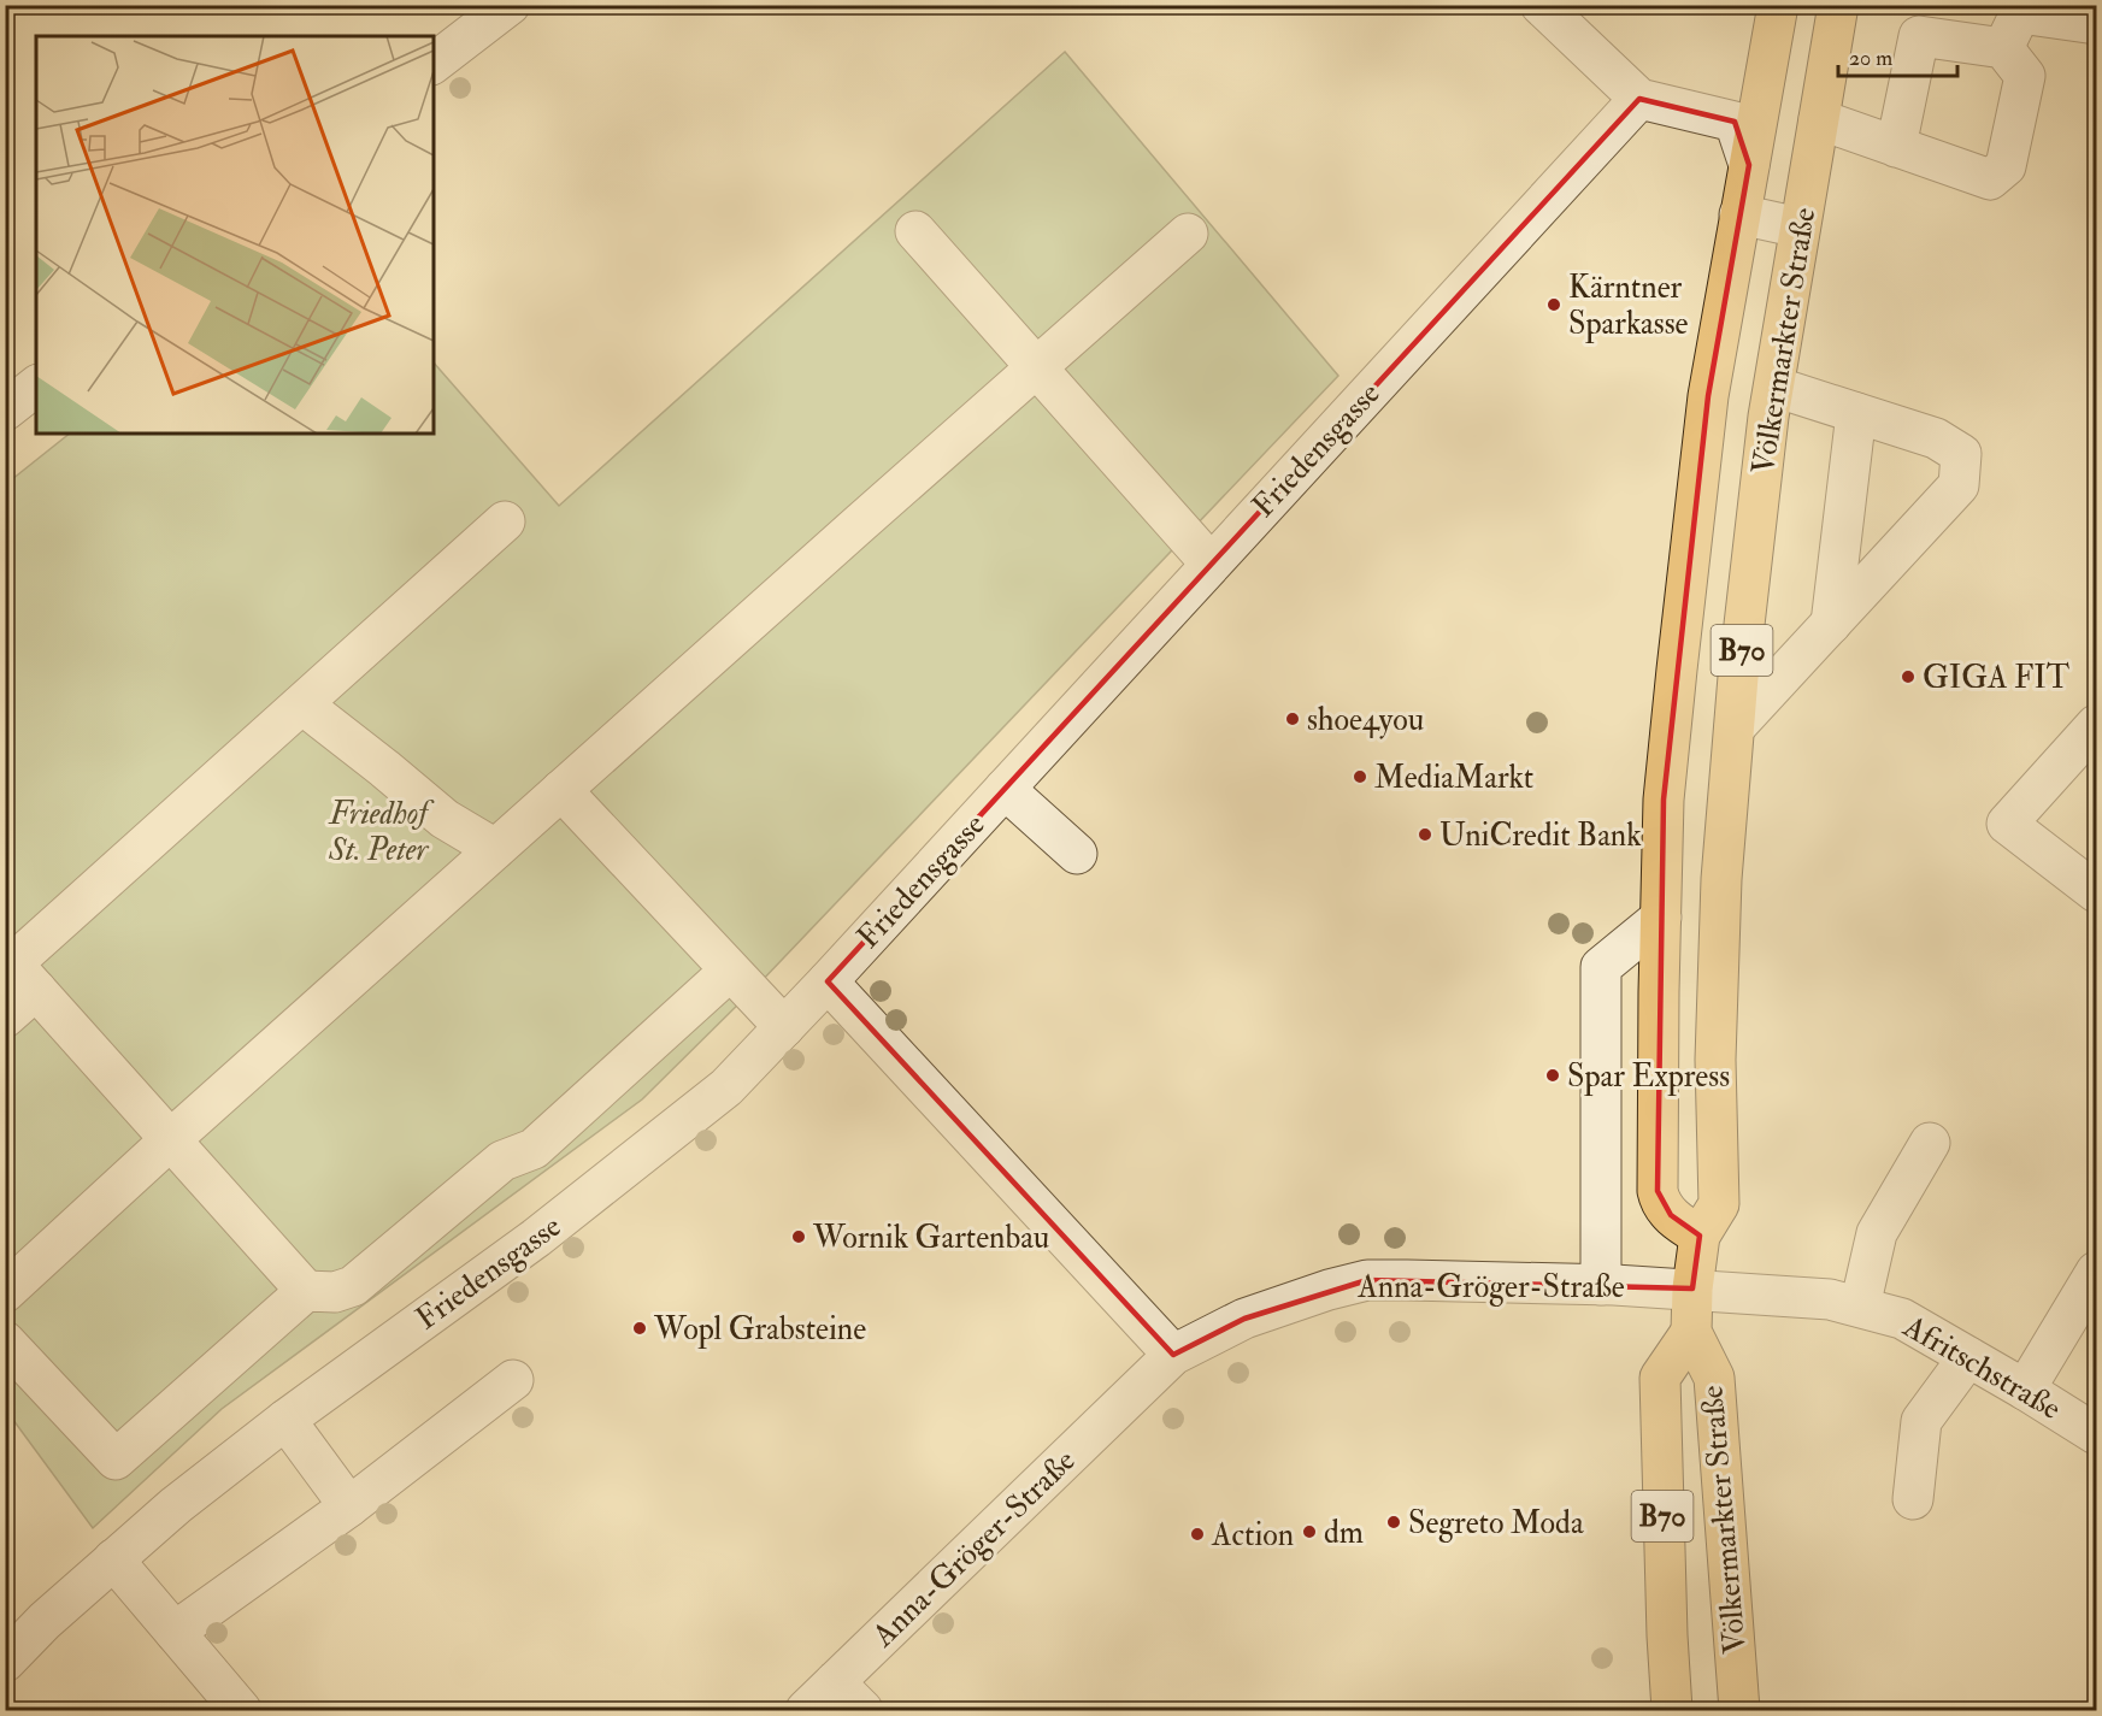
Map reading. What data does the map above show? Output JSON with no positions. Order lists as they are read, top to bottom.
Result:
{
  "streets": {
    "main road": ["Völkermarkter Straße", "B70"],
    "street": ["Friedensgasse", "Anna-Gröger-Straße", "Afritschstraße"]
  },
  "crossings": [
    ["Völkermarkter Straße", "Anna-Gröger-Straße"],
    ["Völkermarkter Straße", "Afritschstraße"],
    ["Anna-Gröger-Straße", "Afritschstraße"]
  ],
  "parks": ["Friedhof St. Peter"],
  "places": [
    "Kärntner Sparkasse",
    "GIGA FIT",
    "shoe4you",
    "MediaMarkt",
    "UniCredit Bank",
    "Spar Express",
    "Wornik Gartenbau",
    "Wopl Grabsteine",
    "Segreto Moda",
    "dm",
    "Action"
  ],
  "scale_bar": "20 m"
}
